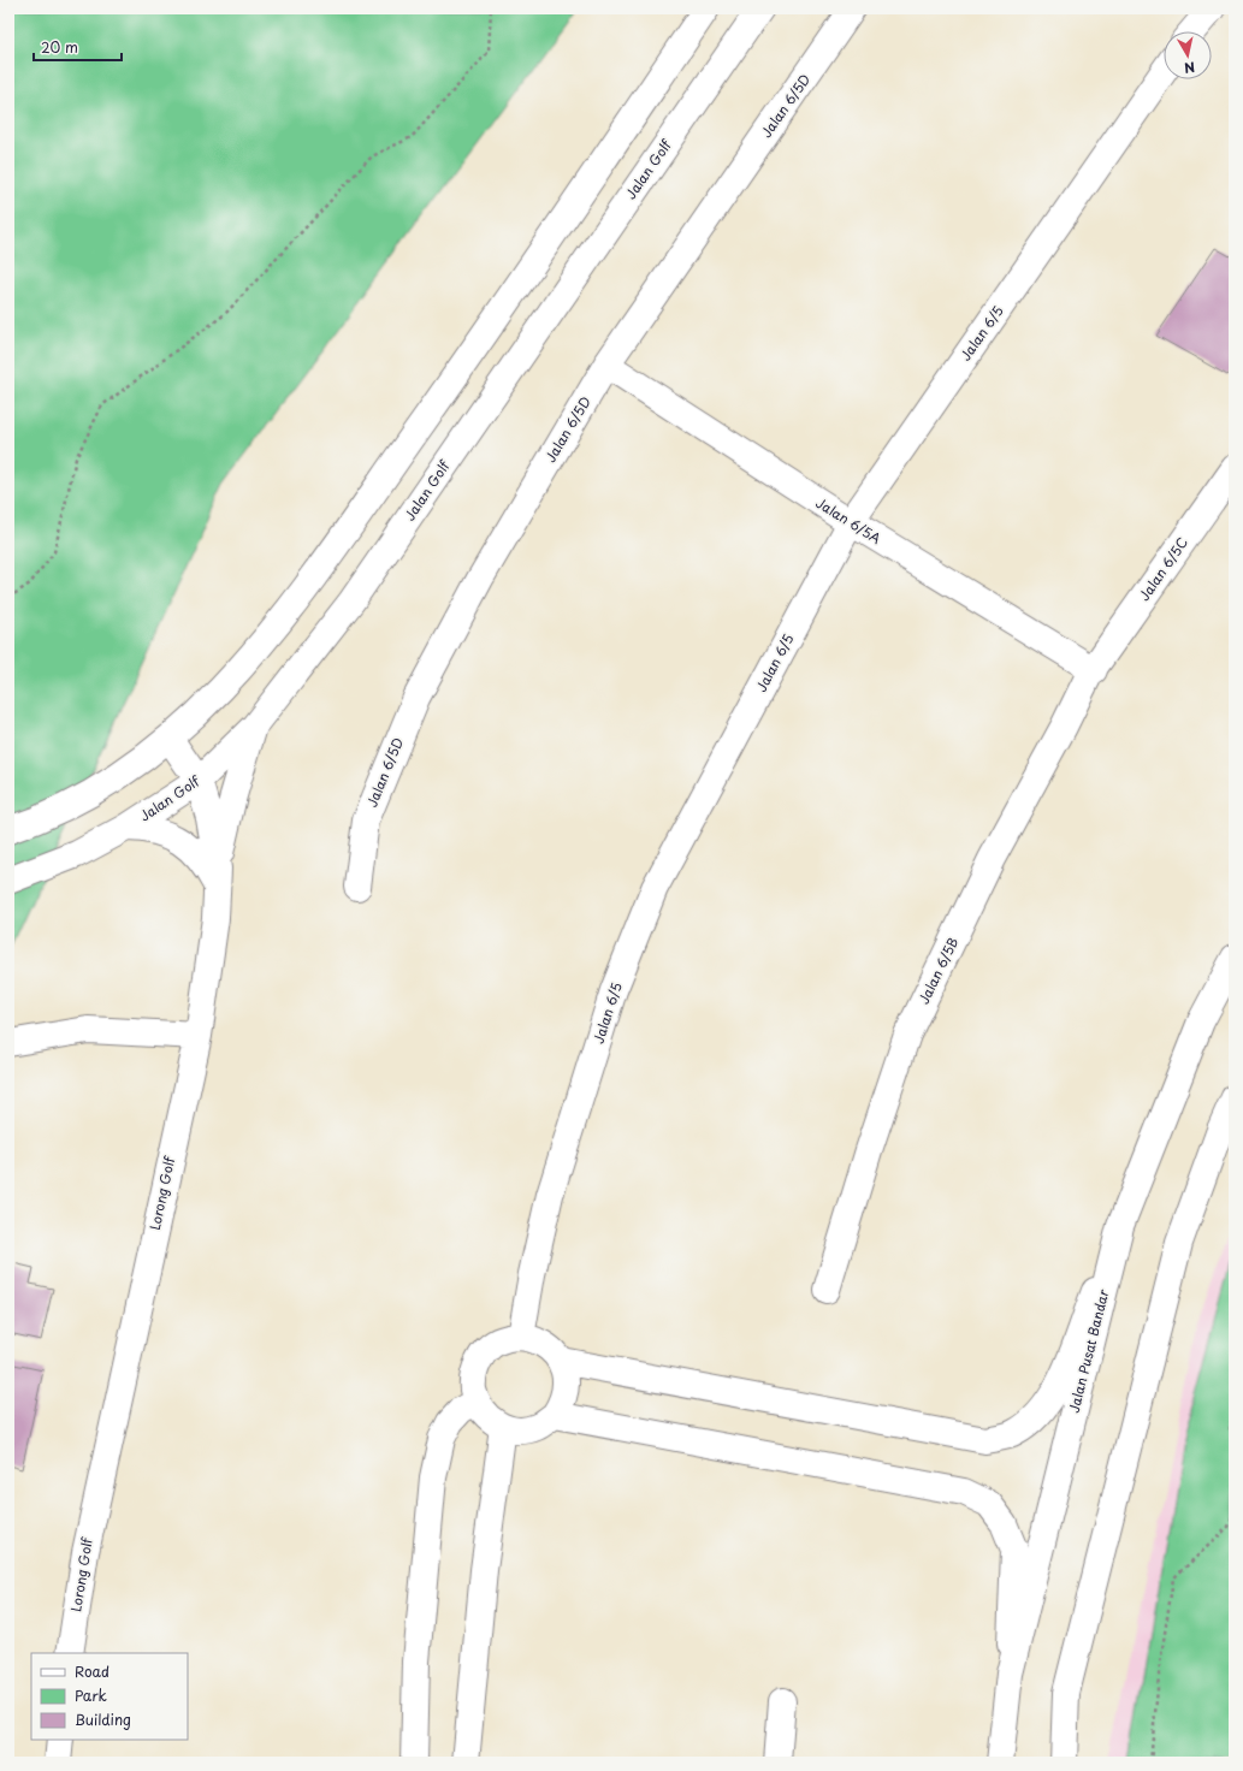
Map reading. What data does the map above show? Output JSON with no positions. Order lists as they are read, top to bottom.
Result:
{
  "streets": {
    "street": [
      "Jalan 6/5D",
      "Jalan Golf",
      "Jalan 6/5",
      "Jalan 6/5A",
      "Jalan 6/5C",
      "Jalan 6/5B",
      "Lorong Golf",
      "Jalan Pusat Bandar"
    ]
  },
  "crossings": [
    ["Jalan 6/5D", "Jalan 6/5A"],
    ["Jalan Golf", "Lorong Golf"],
    ["Jalan 6/5", "Jalan 6/5A"],
    ["Jalan 6/5A", "Jalan 6/5C"],
    ["Jalan 6/5A", "Jalan 6/5B"],
    ["Jalan 6/5C", "Jalan 6/5B"]
  ],
  "legend": ["Road", "Park", "Building"],
  "scale_bar": "20 m",
  "north": "bottom"
}
